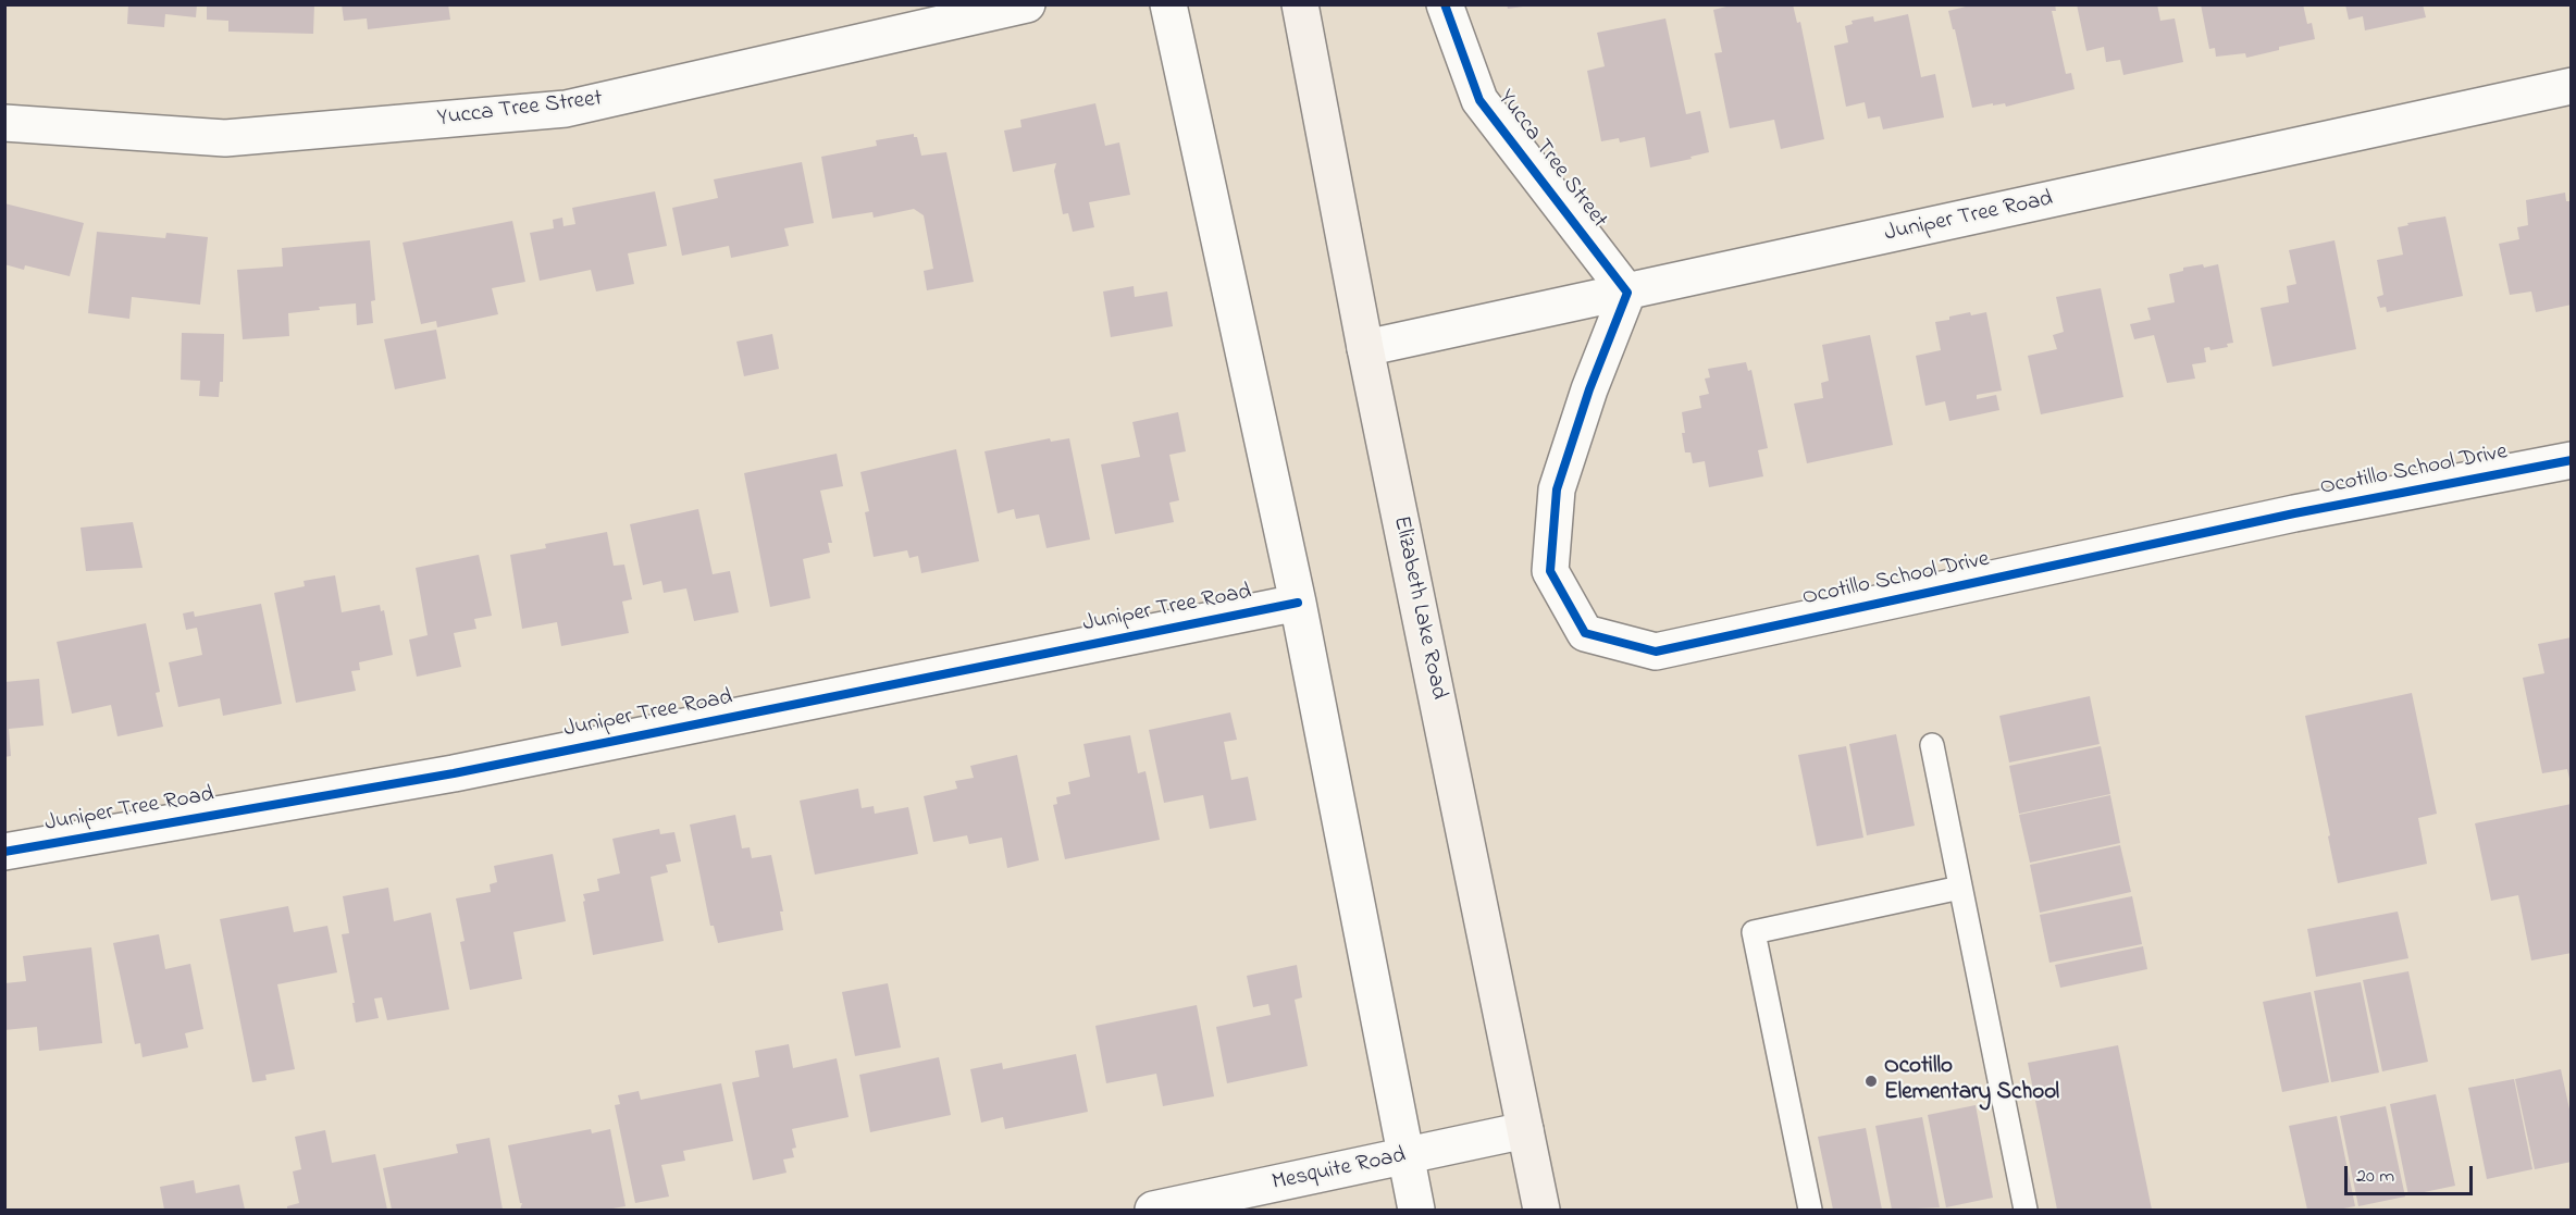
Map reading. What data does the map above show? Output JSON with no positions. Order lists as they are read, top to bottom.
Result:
{
  "streets": {
    "main road": ["Elizabeth Lake Road"],
    "street": [
      "Yucca Tree Street",
      "Juniper Tree Road",
      "Ocotillo School Drive",
      "Mesquite Road"
    ]
  },
  "crossings": [
    ["Yucca Tree Street", "Juniper Tree Road"],
    ["Yucca Tree Street", "Ocotillo School Drive"],
    ["Juniper Tree Road", "Ocotillo School Drive"],
    ["Juniper Tree Road", "Elizabeth Lake Road"],
    ["Elizabeth Lake Road", "Mesquite Road"]
  ],
  "places": ["Ocotillo Elementary School"],
  "scale_bar": "20 m"
}
